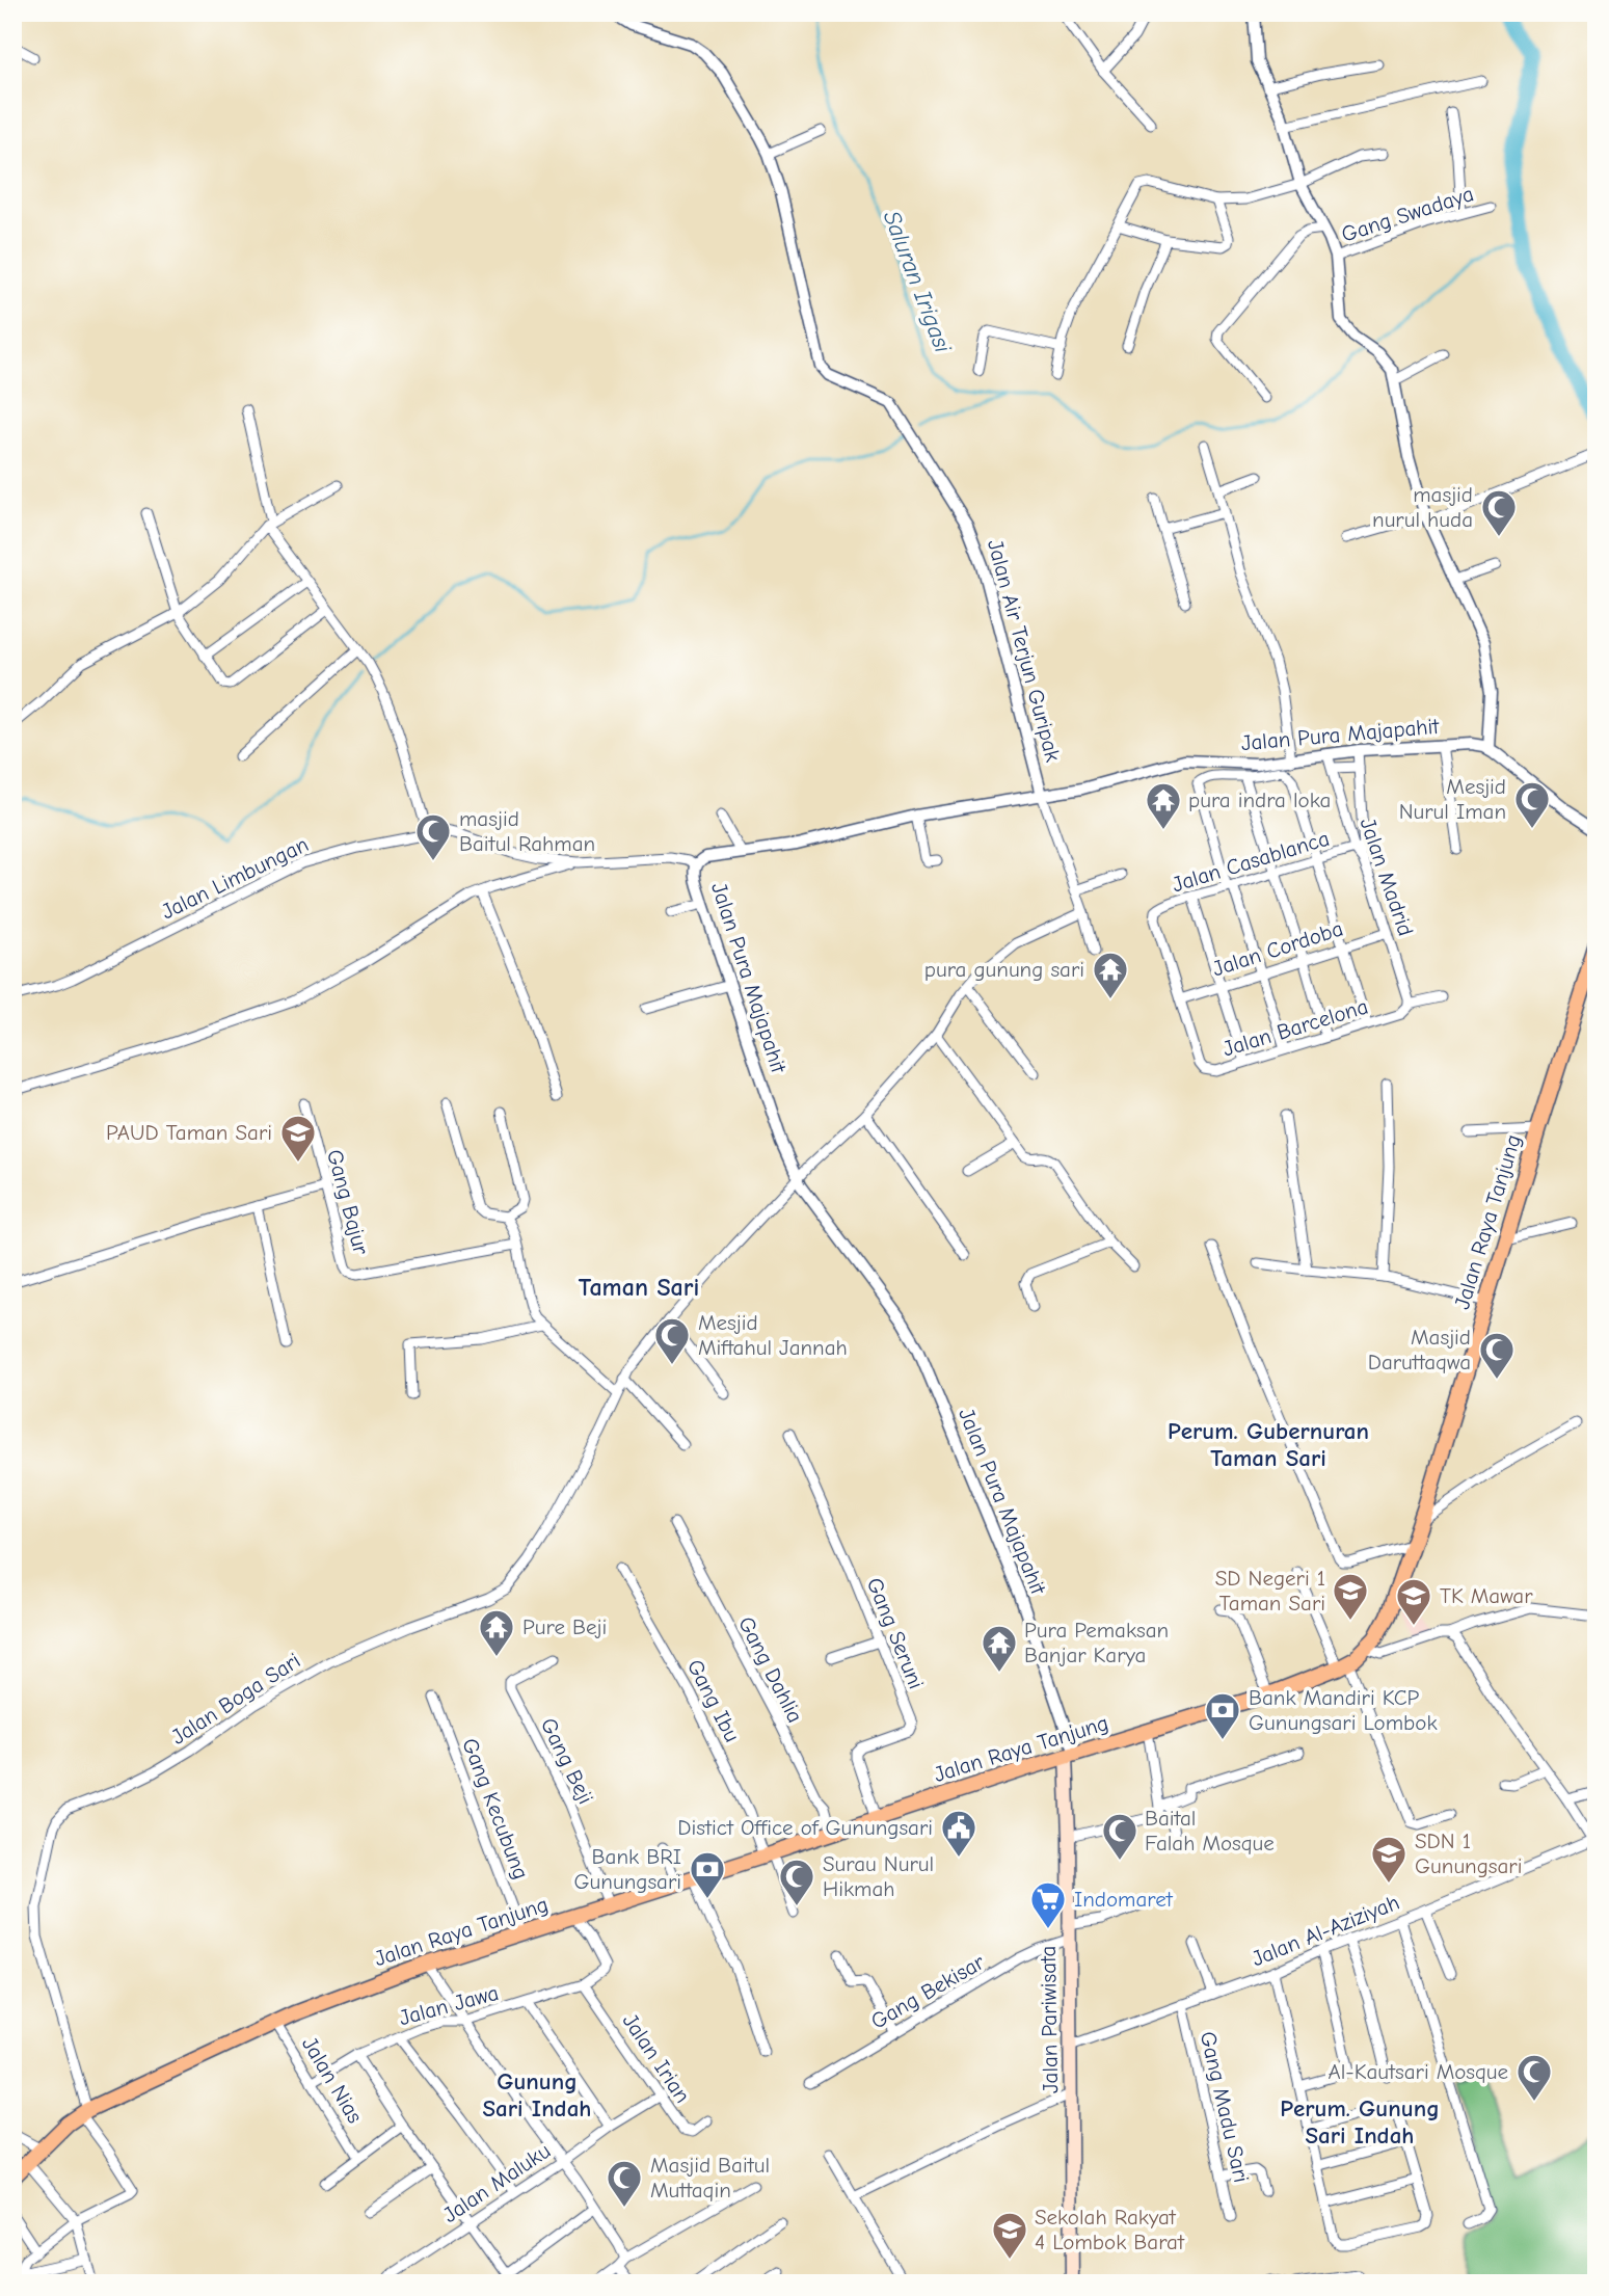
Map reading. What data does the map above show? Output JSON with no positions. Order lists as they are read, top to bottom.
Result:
{
  "streets": {
    "main road": ["Jalan Raya Tanjung", "Jalan Pariwisata"],
    "street": [
      "Gang Swadaya",
      "Jalan Air Terjun Guripak",
      "Jalan Pura Majapahit",
      "Jalan Casablanca",
      "Jalan Madrid",
      "Jalan Limbungan",
      "Jalan Cordoba",
      "Jalan Barcelona",
      "Gang Bajur",
      "Gang Seruni",
      "Gang Dahlia",
      "Jalan Boga Sari",
      "Gang Ibu",
      "Gang Beji",
      "Gang Kecubung",
      "Jalan Al-Aziziyah",
      "Gang Bekisar",
      "Jalan Jawa",
      "Jalan Irian",
      "Jalan Nias",
      "Gang Madu Sari",
      "Jalan Maluku"
    ]
  },
  "crossings": [
    ["Jalan Air Terjun Guripak", "Jalan Pura Majapahit"],
    ["Jalan Pura Majapahit", "Jalan Madrid"],
    ["Jalan Pura Majapahit", "Jalan Limbungan"],
    ["Jalan Pura Majapahit", "Jalan Raya Tanjung"],
    ["Jalan Pura Majapahit", "Jalan Pariwisata"],
    ["Jalan Casablanca", "Jalan Madrid"],
    ["Jalan Casablanca", "Jalan Cordoba"],
    ["Jalan Casablanca", "Jalan Barcelona"],
    ["Jalan Madrid", "Jalan Cordoba"],
    ["Jalan Madrid", "Jalan Barcelona"],
    ["Jalan Cordoba", "Jalan Barcelona"],
    ["Jalan Raya Tanjung", "Gang Seruni"],
    ["Jalan Raya Tanjung", "Gang Dahlia"],
    ["Jalan Raya Tanjung", "Jalan Boga Sari"],
    ["Jalan Raya Tanjung", "Gang Ibu"],
    ["Jalan Raya Tanjung", "Gang Beji"],
    ["Jalan Raya Tanjung", "Gang Kecubung"],
    ["Jalan Raya Tanjung", "Jalan Jawa"],
    ["Jalan Raya Tanjung", "Jalan Pariwisata"],
    ["Jalan Raya Tanjung", "Jalan Nias"],
    ["Jalan Al-Aziziyah", "Jalan Pariwisata"],
    ["Jalan Al-Aziziyah", "Gang Madu Sari"],
    ["Gang Bekisar", "Jalan Pariwisata"],
    ["Jalan Jawa", "Jalan Irian"],
    ["Jalan Jawa", "Jalan Nias"],
    ["Jalan Irian", "Jalan Maluku"]
  ],
  "districts": [
    "Taman Sari",
    "Perum. Gubernuran Taman Sari",
    "Gunung Sari Indah",
    "Perum. Gunung Sari Indah"
  ],
  "water": ["Saluran Irigasi"],
  "places": {
    "mosque": [
      "masjid nurul huda",
      "Mesjid Nurul Iman",
      "masjid Baitul Rahman",
      "Mesjid Miftahul Jannah",
      "Masjid Daruttaqwa",
      "Baital Falah Mosque",
      "Surau Nurul Hikmah",
      "Al-Kautsari Mosque",
      "Masjid Baitul Muttaqin"
    ],
    "temple": [
      "pura indra loka",
      "pura gunung sari",
      "Pure Beji",
      "Pura Pemaksan Banjar Karya"
    ],
    "school or university": [
      "PAUD Taman Sari",
      "SD Negeri 1 Taman Sari",
      "TK Mawar",
      "SDN 1 Gunungsari",
      "Sekolah Rakyat 4 Lombok Barat"
    ],
    "bank": ["Bank Mandiri KCP Gunungsari Lombok", "Bank BRI Gunungsari"],
    "public building": ["Distict Office of Gunungsari"],
    "supermarket": ["Indomaret"]
  }
}
